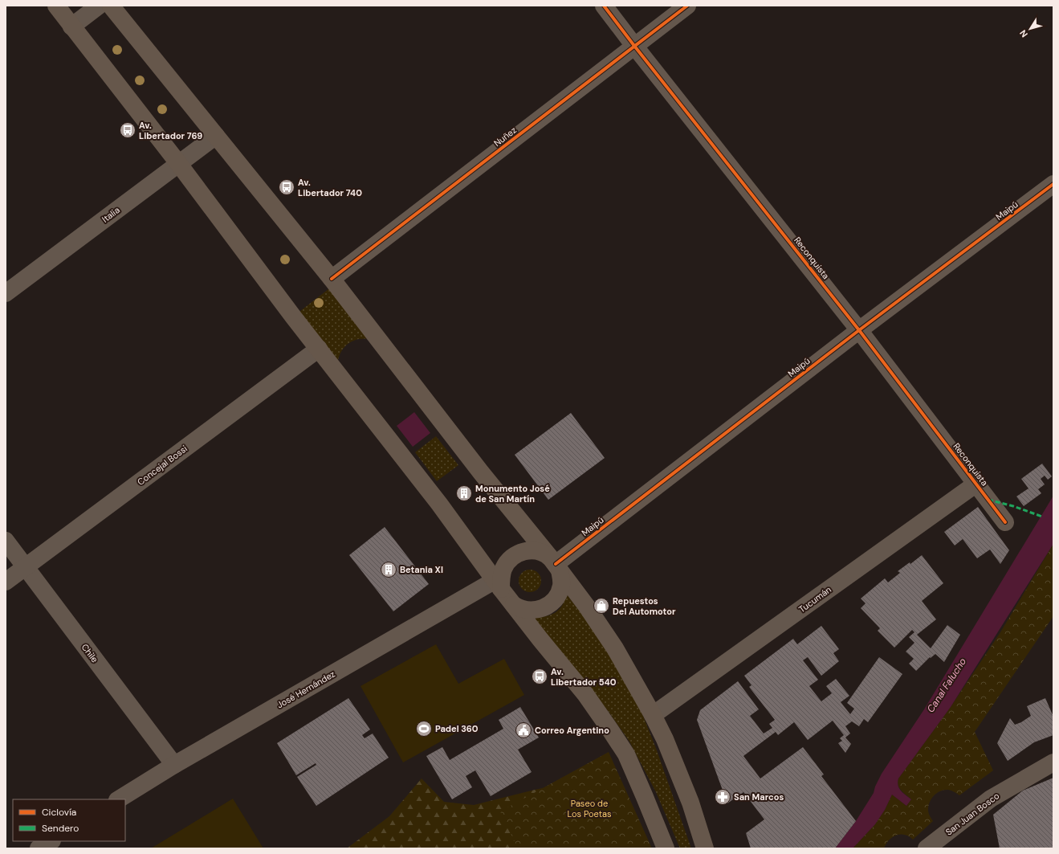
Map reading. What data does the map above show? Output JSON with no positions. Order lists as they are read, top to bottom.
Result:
{
  "streets": {
    "street": [
      "Nuñez",
      "Maipú",
      "Italia",
      "Reconquista",
      "Concejal Bossi",
      "Tucumán",
      "Chile",
      "José Hernández",
      "San Juan Bosco"
    ]
  },
  "crossings": [
    ["Nuñez", "Reconquista"],
    ["Maipú", "Reconquista"],
    ["Maipú", "José Hernández"],
    ["Reconquista", "Tucumán"],
    ["Concejal Bossi", "Chile"],
    ["Chile", "José Hernández"]
  ],
  "water": ["Canal Falucho"],
  "parks": ["Paseo de Los Poetas"],
  "places": {
    "bus stop": ["Av. Libertador 769", "Av. Libertador 740", "Av. Libertador 540"],
    "building": ["Monumento José de San Martín", "Betania XI"],
    "shop": ["Repuestos Del Automotor"],
    "sports": ["Padel 360"],
    "public building": ["Correo Argentino"],
    "pharmacy": ["San Marcos"]
  },
  "legend": ["Ciclovía", "Sendero"],
  "north": "bottom left"
}
